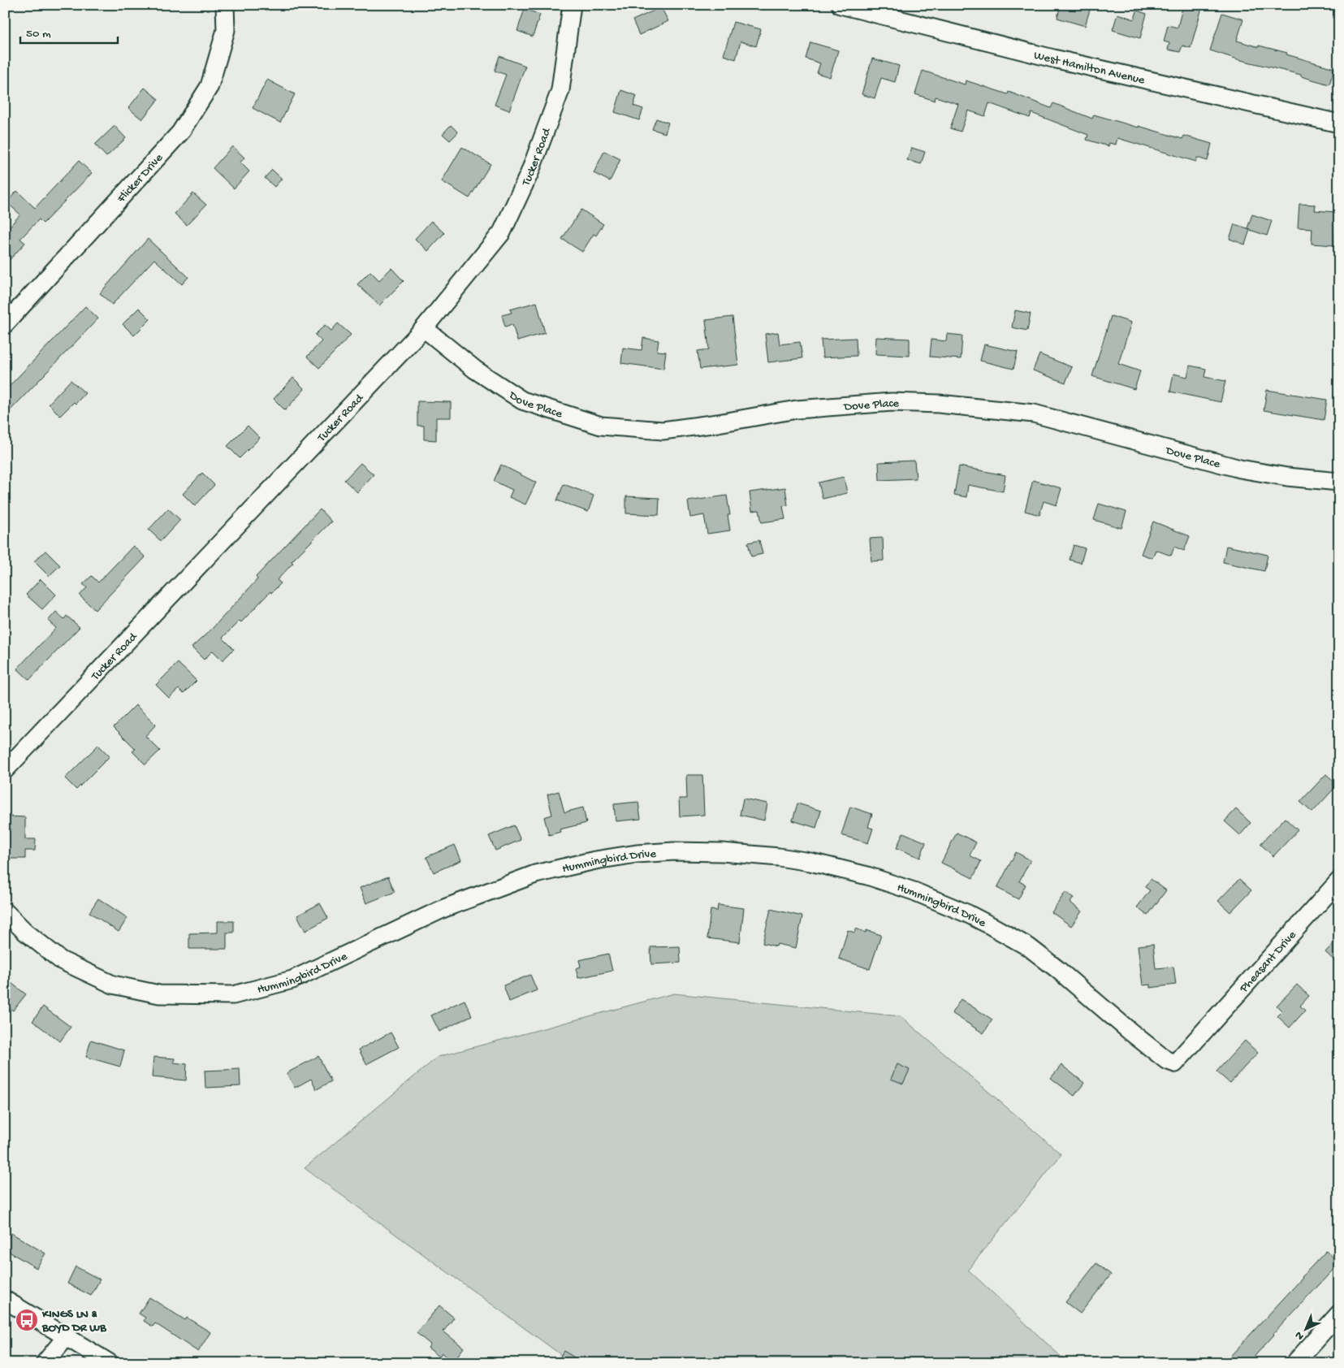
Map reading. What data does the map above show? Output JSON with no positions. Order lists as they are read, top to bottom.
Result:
{
  "streets": {
    "street": [
      "West Hamilton Avenue",
      "Tucker Road",
      "Flicker Drive",
      "Dove Place",
      "Hummingbird Drive",
      "Pheasant Drive"
    ]
  },
  "crossings": [
    ["Tucker Road", "Dove Place"],
    ["Hummingbird Drive", "Pheasant Drive"]
  ],
  "places": {
    "bus stop": ["KINGS LN & BOYD DR WB"]
  },
  "scale_bar": "50 m",
  "north": "bottom left"
}
